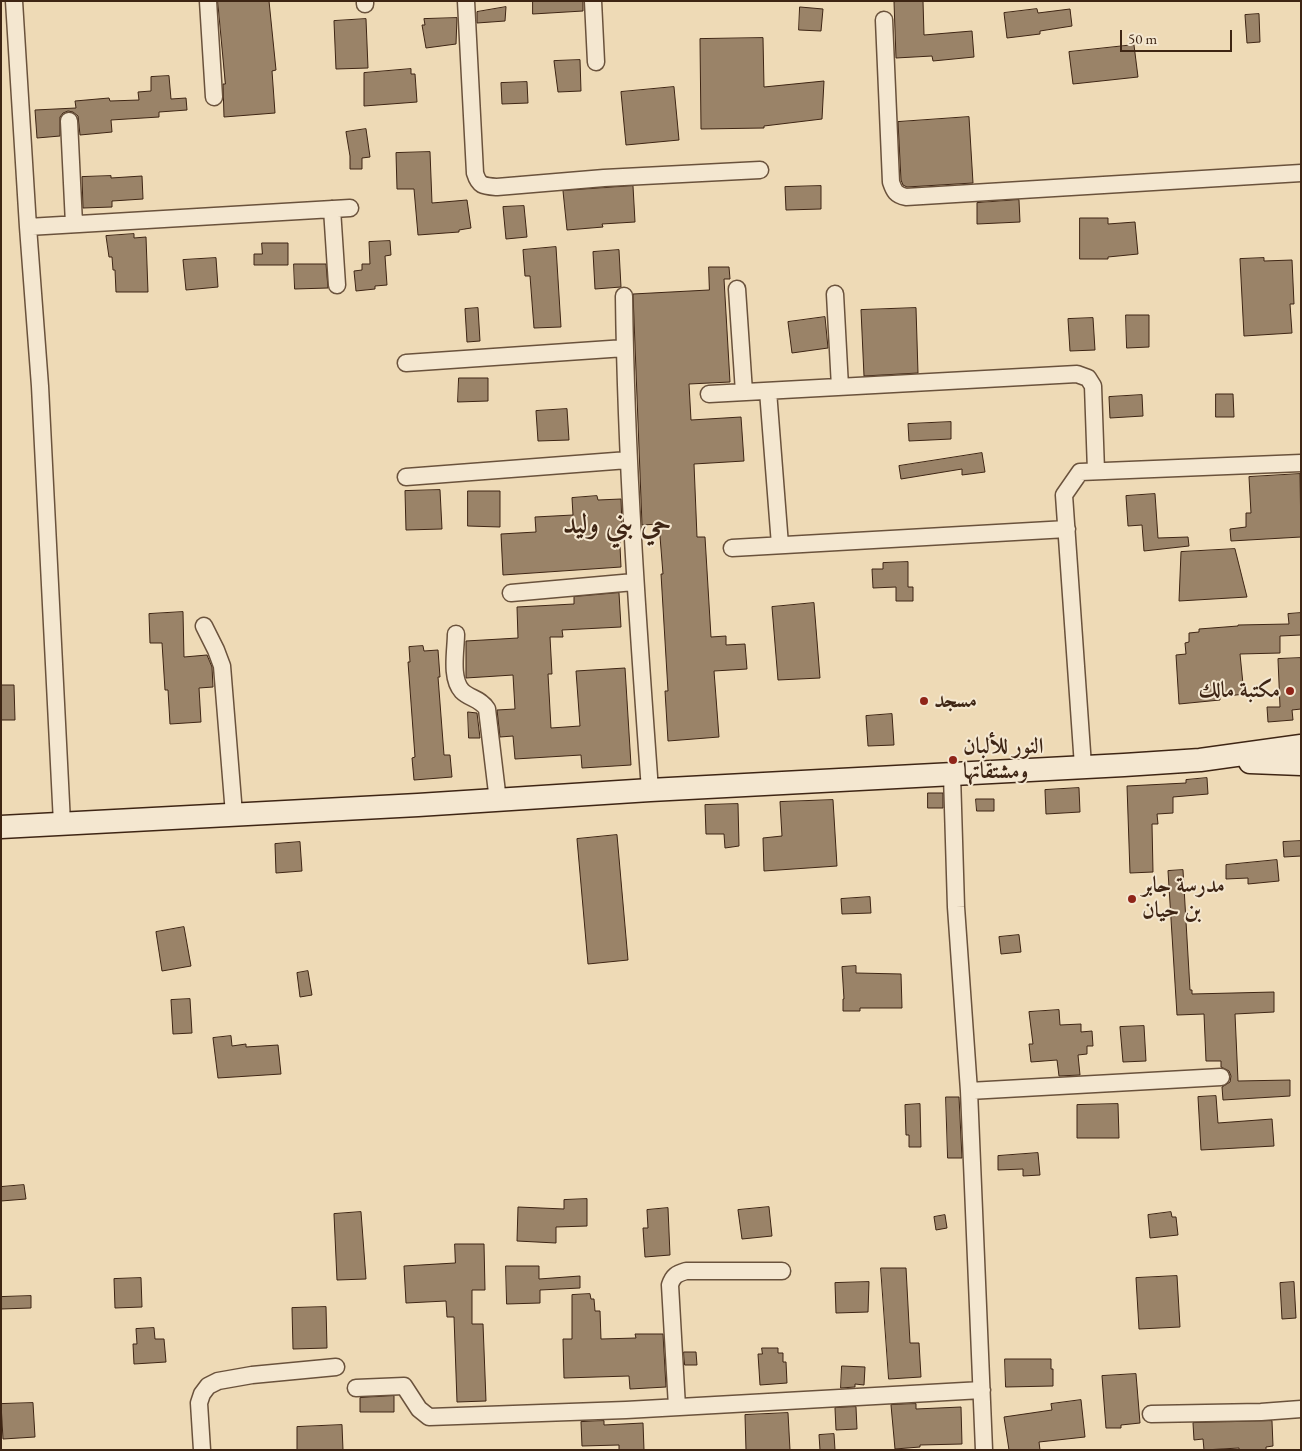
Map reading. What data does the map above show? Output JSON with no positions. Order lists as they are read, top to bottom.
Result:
{
  "districts": ["حي بني وليد"],
  "places": [
    "مكتبة مالك",
    "مسجد",
    "النور للألبان ومشتقاتها",
    "مدرسة جابر بن حيان"
  ],
  "scale_bar": "50 m"
}
